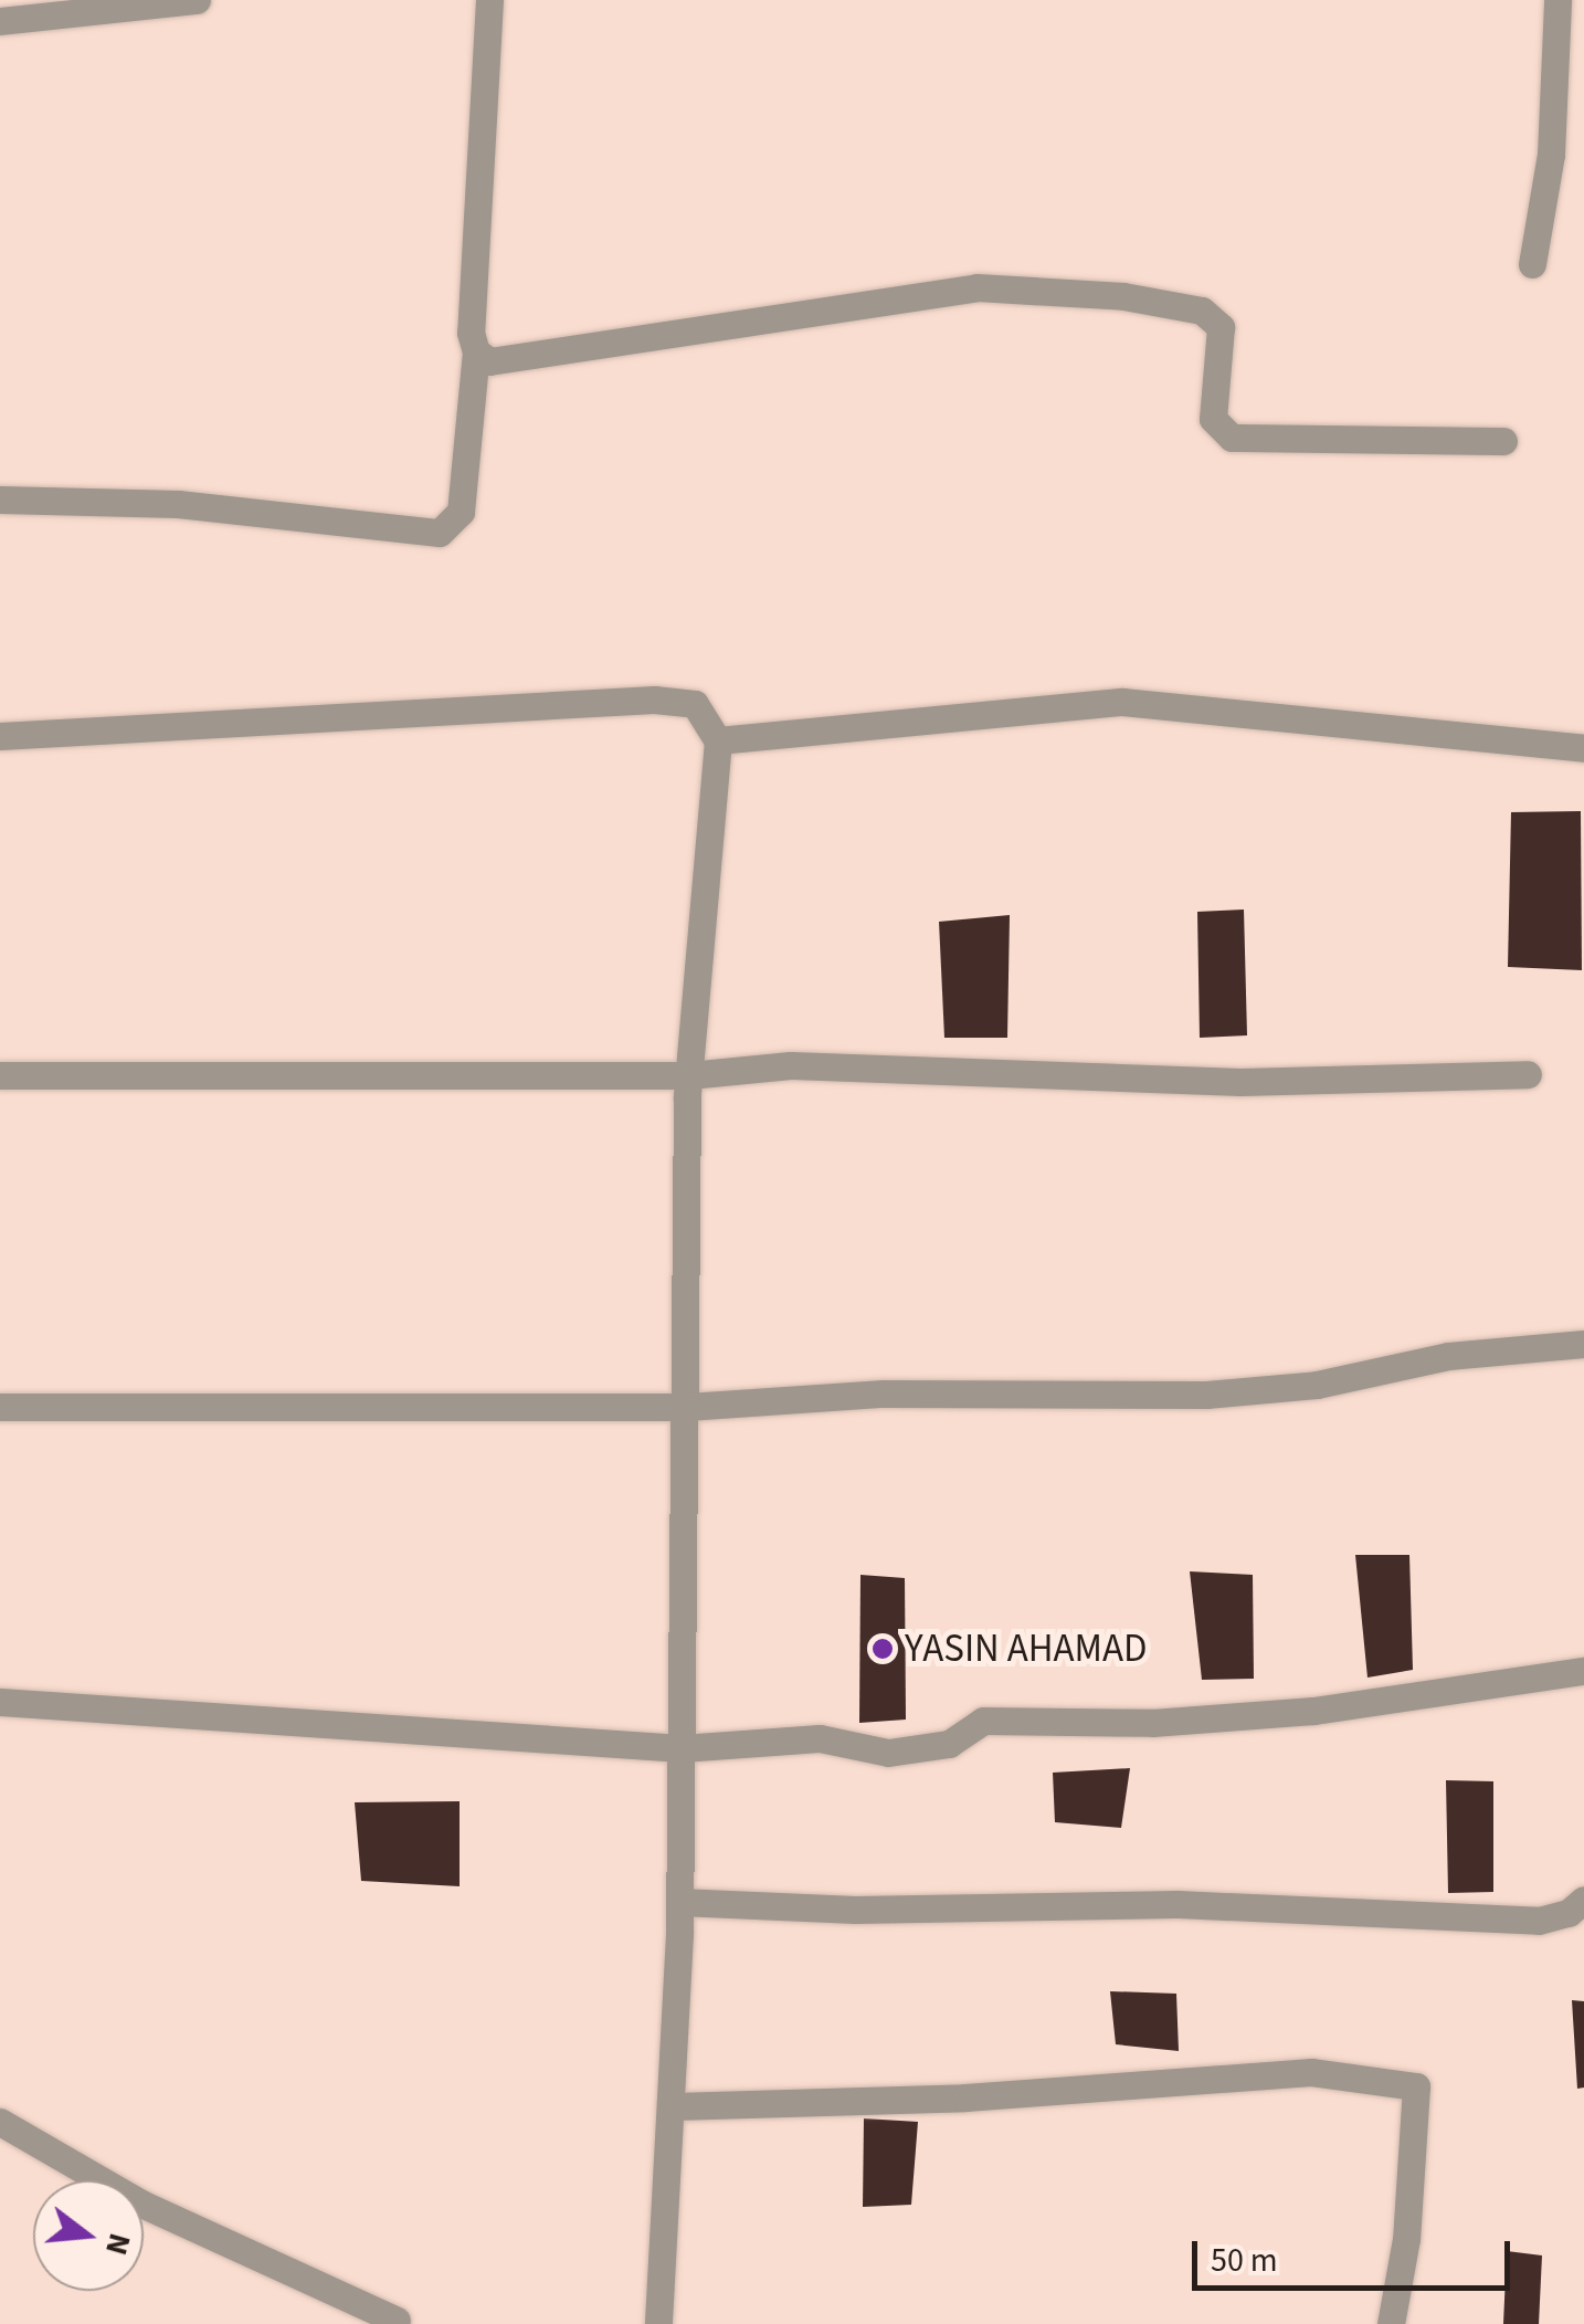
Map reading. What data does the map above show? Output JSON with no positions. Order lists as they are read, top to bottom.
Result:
{
  "places": ["YASIN AHAMAD"],
  "scale_bar": "50 m",
  "north": "right"
}
